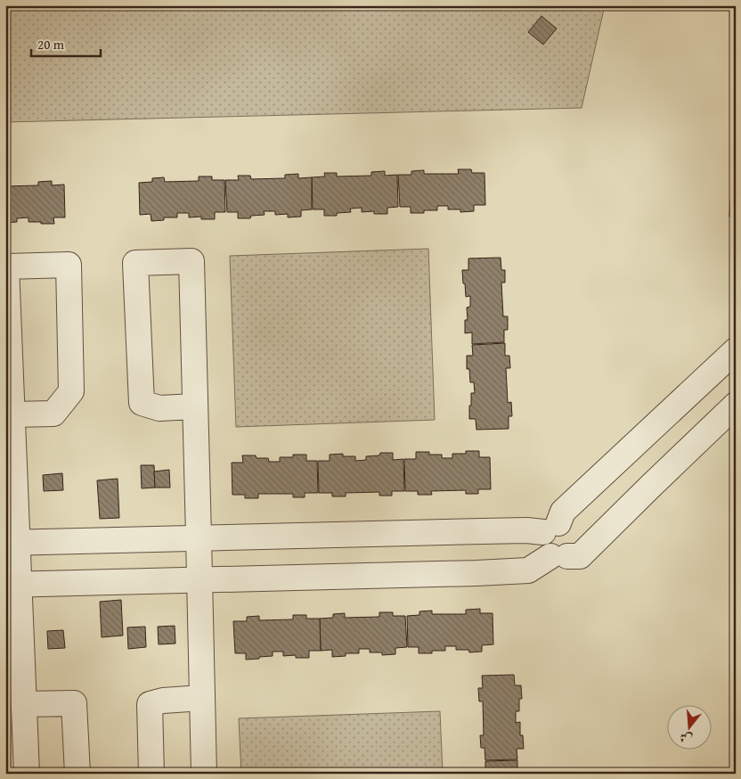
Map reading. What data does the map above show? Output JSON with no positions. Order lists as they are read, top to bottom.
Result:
{
  "scale_bar": "20 m",
  "north": "bottom"
}
